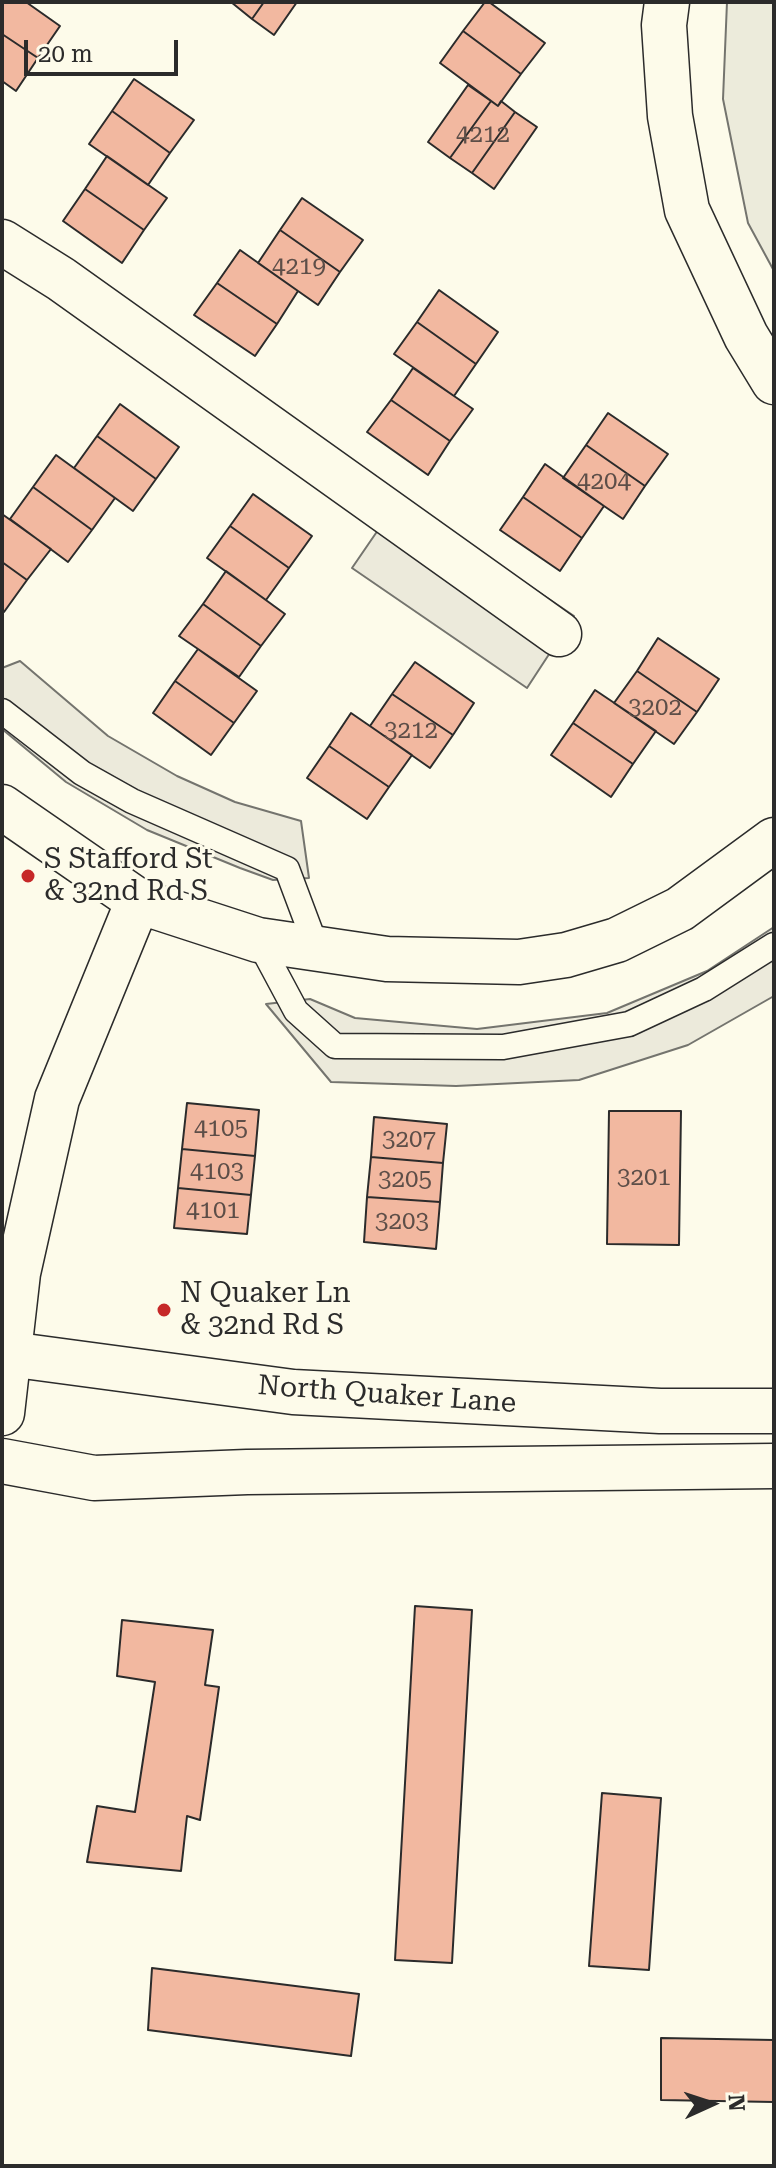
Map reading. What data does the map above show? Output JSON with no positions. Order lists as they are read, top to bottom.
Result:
{
  "streets": {
    "street": ["North Quaker Lane"]
  },
  "places": ["S Stafford St & 32nd Rd S", "N Quaker Ln & 32nd Rd S"],
  "house_numbers": [
    "4212",
    "4219",
    "4204",
    "3202",
    "3212",
    "4105",
    "3207",
    "4103",
    "3201",
    "3205",
    "4101",
    "3203"
  ],
  "scale_bar": "20 m",
  "north": "right"
}
